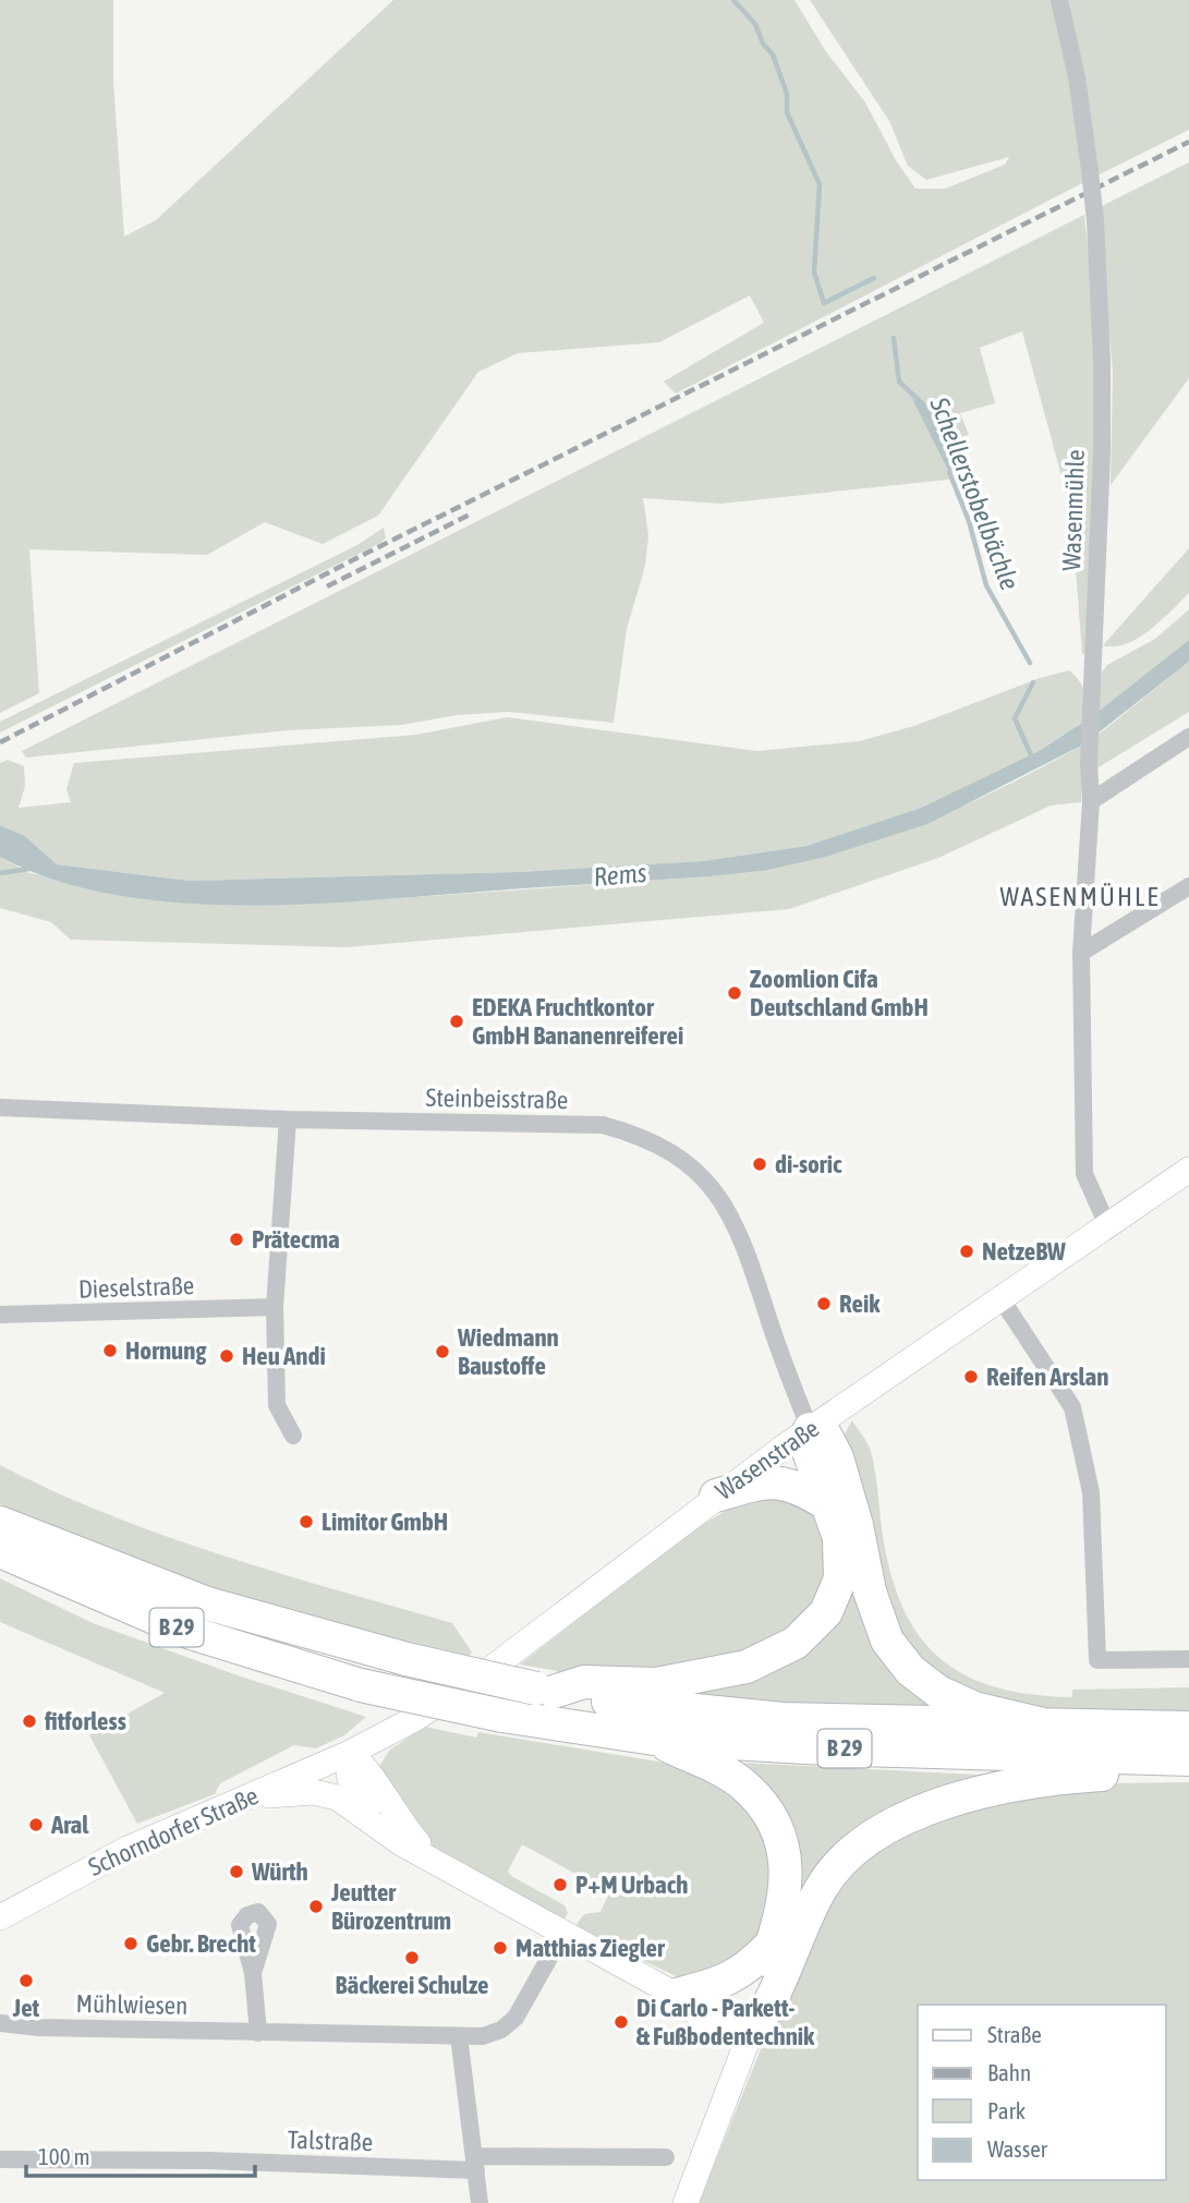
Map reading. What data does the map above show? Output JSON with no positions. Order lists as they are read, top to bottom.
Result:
{
  "streets": {
    "highway": ["B 29"],
    "street": [
      "Wasenmühle",
      "Steinbeisstraße",
      "Dieselstraße",
      "Wasenstraße",
      "Schorndorfer Straße",
      "Mühlwiesen",
      "Talstraße"
    ]
  },
  "crossings": [
    ["Wasenmühle", "Wasenstraße"],
    ["Steinbeisstraße", "Wasenstraße"],
    ["Wasenstraße", "Schorndorfer Straße"]
  ],
  "districts": ["WASENMÜHLE"],
  "water": ["Schellerstobelbächle", "Rems"],
  "places": [
    "Zoomlion Cifa Deutschland GmbH",
    "EDEKA Fruchtkontor GmbH Bananenreiferei",
    "di-soric",
    "Prätecma",
    "NetzeBW",
    "Reik",
    "Hornung",
    "Wiedmann Baustoffe",
    "Heu Andi",
    "Reifen Arslan",
    "Limitor GmbH",
    "fitforless",
    "Aral",
    "Würth",
    "P+M Urbach",
    "Jeutter Bürozentrum",
    "Gebr. Brecht",
    "Matthias Ziegler",
    "Bäckerei Schulze",
    "Jet",
    "Di Carlo - Parkett- & Fußbodentechnik"
  ],
  "legend": [
    "Straße",
    "Bahn",
    "Park",
    "Wasser"
  ],
  "scale_bar": "100 m"
}
